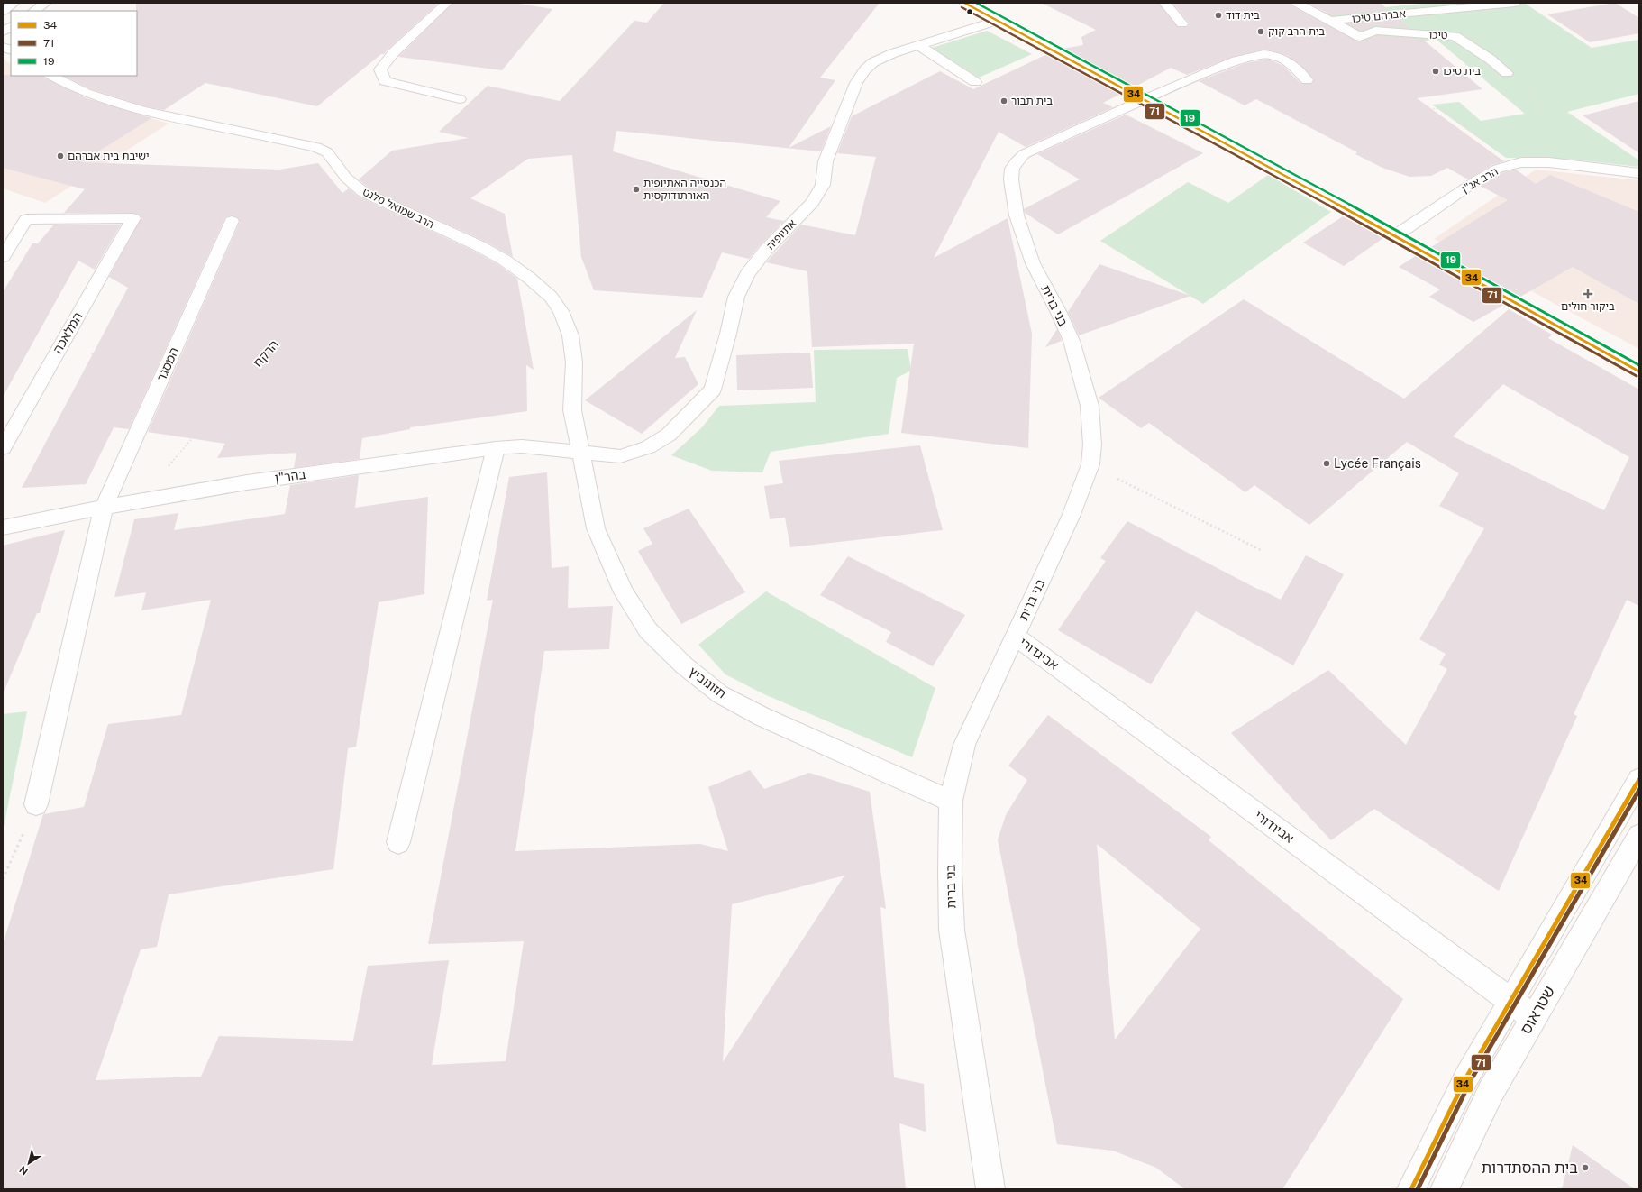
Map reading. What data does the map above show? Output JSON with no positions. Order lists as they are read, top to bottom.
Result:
{
  "streets": {
    "street": [
      "אברהם טיכו",
      "טיכו",
      "הרב אג\"ן",
      "הרב שמואל סלנט",
      "אתיופיה",
      "בני ברית",
      "המלאכה",
      "המסגר",
      "בהר\"ן",
      "אביגדורי",
      "חזונוביץ",
      "שטראוס"
    ],
    "path": ["הרקח"]
  },
  "crossings": [
    ["אברהם טיכו", "טיכו"],
    ["הרב שמואל סלנט", "אתיופיה"],
    ["הרב שמואל סלנט", "הרקח"],
    ["הרב שמואל סלנט", "בהר\"ן"],
    ["הרב שמואל סלנט", "חזונוביץ"],
    ["אתיופיה", "בהר\"ן"],
    ["אתיופיה", "חזונוביץ"],
    ["בני ברית", "אביגדורי"],
    ["בני ברית", "חזונוביץ"],
    ["הרקח", "בהר\"ן"],
    ["המסגר", "בהר\"ן"],
    ["בהר\"ן", "חזונוביץ"],
    ["אביגדורי", "שטראוס"]
  ],
  "places": {
    "other": [
      "בית דוד",
      "בית הרב קוק",
      "בית טיכו",
      "בית תבור",
      "ישיבת בית אברהם",
      "הכנסייה האתיופית האורתודוקסית",
      "Lycée Français",
      "בית ההסתדרות"
    ],
    "health": ["ביקור חולים"]
  },
  "lines": ["transit line 34", "transit line 19", "transit line 71"],
  "legend": ["34", "71", "19"],
  "north": "bottom left"
}
